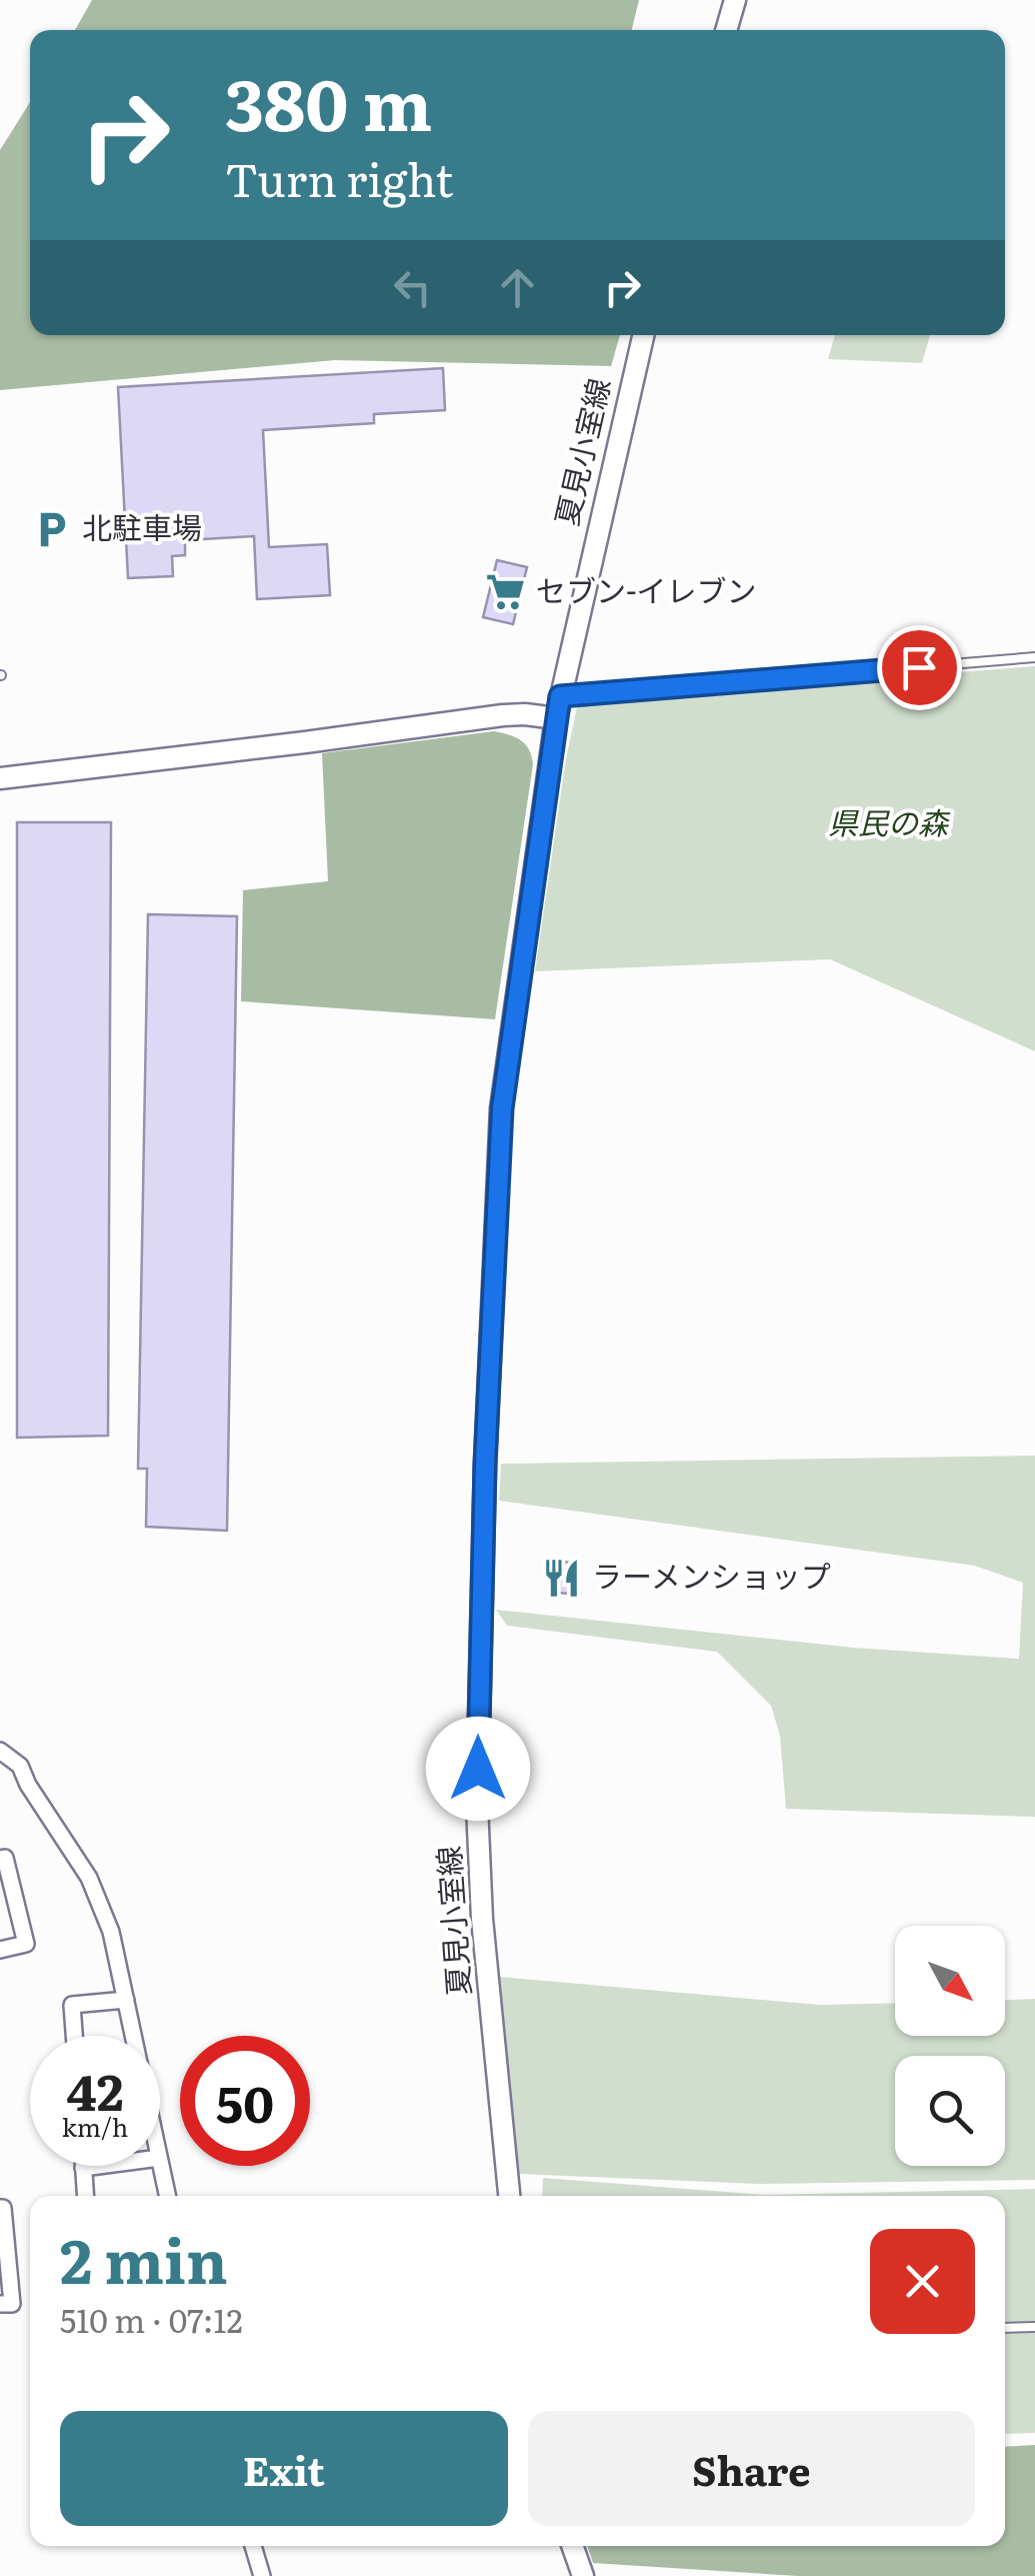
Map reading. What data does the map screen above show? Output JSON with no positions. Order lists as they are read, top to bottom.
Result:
{
  "streets": {
    "main road": ["夏見小室線"]
  },
  "parks": ["県民の森"],
  "places": {
    "parking": ["北駐車場"],
    "supermarket": ["セブン-イレブン"],
    "restaurant": ["ラーメンショップ"]
  },
  "north": "bottom right",
  "page": {
    "turn": ["380 m", "Turn right"],
    "speed": "42 km/h",
    "limit": "50",
    "heading": ["2 min", "510 m · 07:12"],
    "buttons": ["Exit", "Share"]
  }
}
